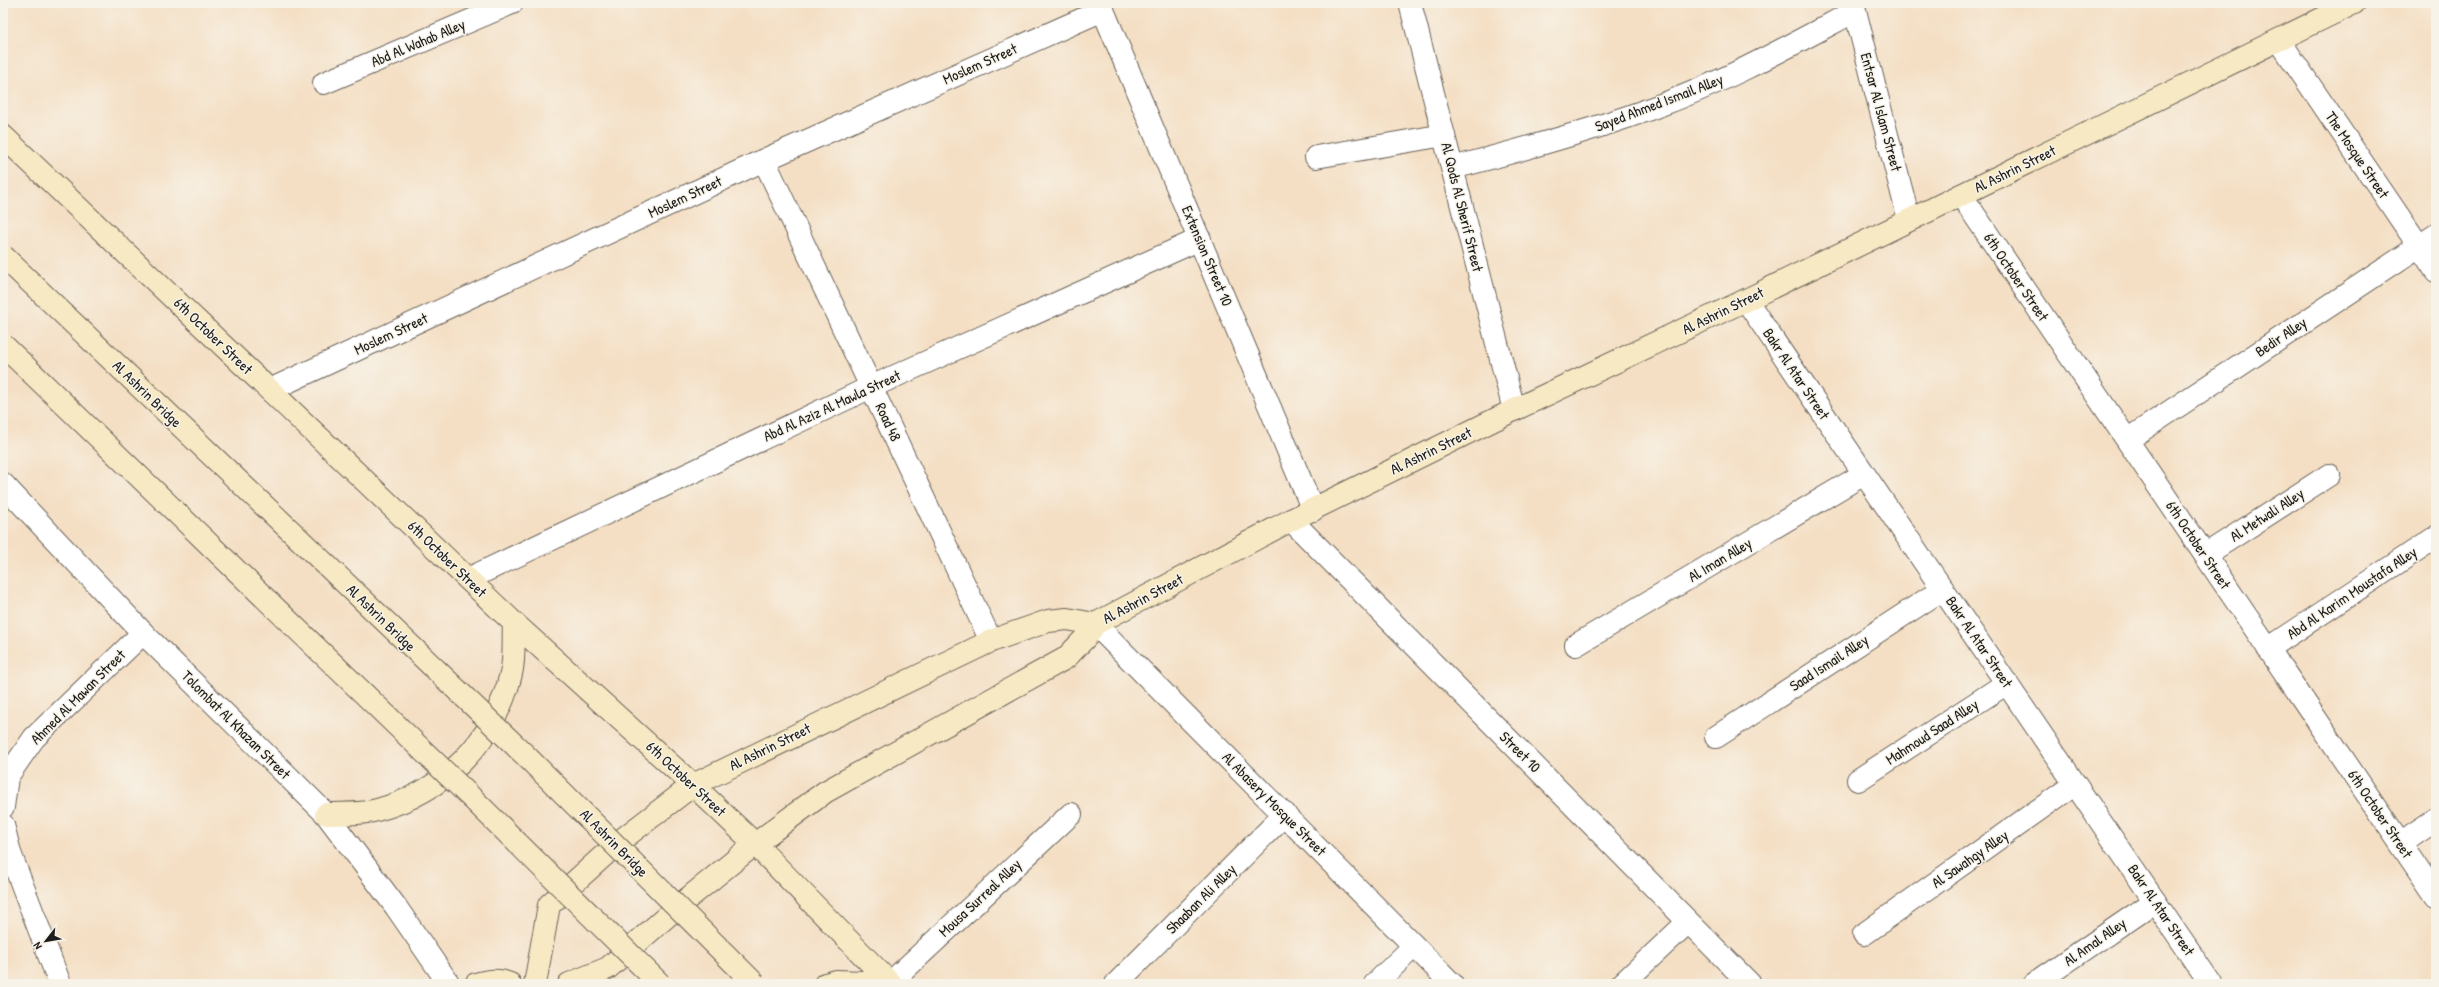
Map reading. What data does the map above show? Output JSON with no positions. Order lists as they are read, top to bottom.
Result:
{
  "streets": {
    "main road": ["Al Ashrin Street", "6th October Street", "Al Ashrin Bridge"],
    "street": [
      "Abd Al Wahab Alley",
      "Moslem Street",
      "Sayed Ahmed Ismail Alley",
      "Entsar Al Islam Street",
      "The Mosque Street",
      "Al Qods Al Sherif Street",
      "Extension Street 10",
      "Bedir Alley",
      "Bakr Al Atar Street",
      "Abd Al Aziz Al Mawla Street",
      "Road 48",
      "Al Metwali Alley",
      "Al Iman Alley",
      "Abd Al Karim Moustafa Alley",
      "Saad Ismail Alley",
      "Ahmed Al Mawan Street",
      "Tolombat Al Khazan Street",
      "Mahmoud Saad Alley",
      "Street 10",
      "Al Abasery Mosque Street",
      "Al Sawahgy Alley",
      "Mousa Surreal Alley",
      "Shaaban Ali Alley",
      "Al Amal Alley"
    ]
  },
  "crossings": [
    ["Moslem Street", "Extension Street 10"],
    ["Moslem Street", "6th October Street"],
    ["Moslem Street", "Road 48"],
    ["Sayed Ahmed Ismail Alley", "Entsar Al Islam Street"],
    ["Sayed Ahmed Ismail Alley", "Al Qods Al Sherif Street"],
    ["Entsar Al Islam Street", "Al Ashrin Street"],
    ["The Mosque Street", "Al Ashrin Street"],
    ["The Mosque Street", "Bedir Alley"],
    ["Al Ashrin Street", "Al Qods Al Sherif Street"],
    ["Al Ashrin Street", "Extension Street 10"],
    ["Al Ashrin Street", "6th October Street"],
    ["Al Ashrin Street", "Bakr Al Atar Street"],
    ["Al Ashrin Street", "Road 48"],
    ["Al Ashrin Street", "Street 10"],
    ["Al Ashrin Street", "Al Abasery Mosque Street"],
    ["Extension Street 10", "Abd Al Aziz Al Mawla Street"],
    ["6th October Street", "Bedir Alley"],
    ["6th October Street", "Abd Al Aziz Al Mawla Street"],
    ["6th October Street", "Al Metwali Alley"],
    ["6th October Street", "Abd Al Karim Moustafa Alley"],
    ["6th October Street", "Mousa Surreal Alley"],
    ["Bakr Al Atar Street", "Al Iman Alley"],
    ["Bakr Al Atar Street", "Saad Ismail Alley"],
    ["Bakr Al Atar Street", "Mahmoud Saad Alley"],
    ["Bakr Al Atar Street", "Al Sawahgy Alley"],
    ["Bakr Al Atar Street", "Al Amal Alley"],
    ["Abd Al Aziz Al Mawla Street", "Road 48"],
    ["Ahmed Al Mawan Street", "Tolombat Al Khazan Street"],
    ["Al Abasery Mosque Street", "Shaaban Ali Alley"]
  ],
  "north": "bottom left"
}
